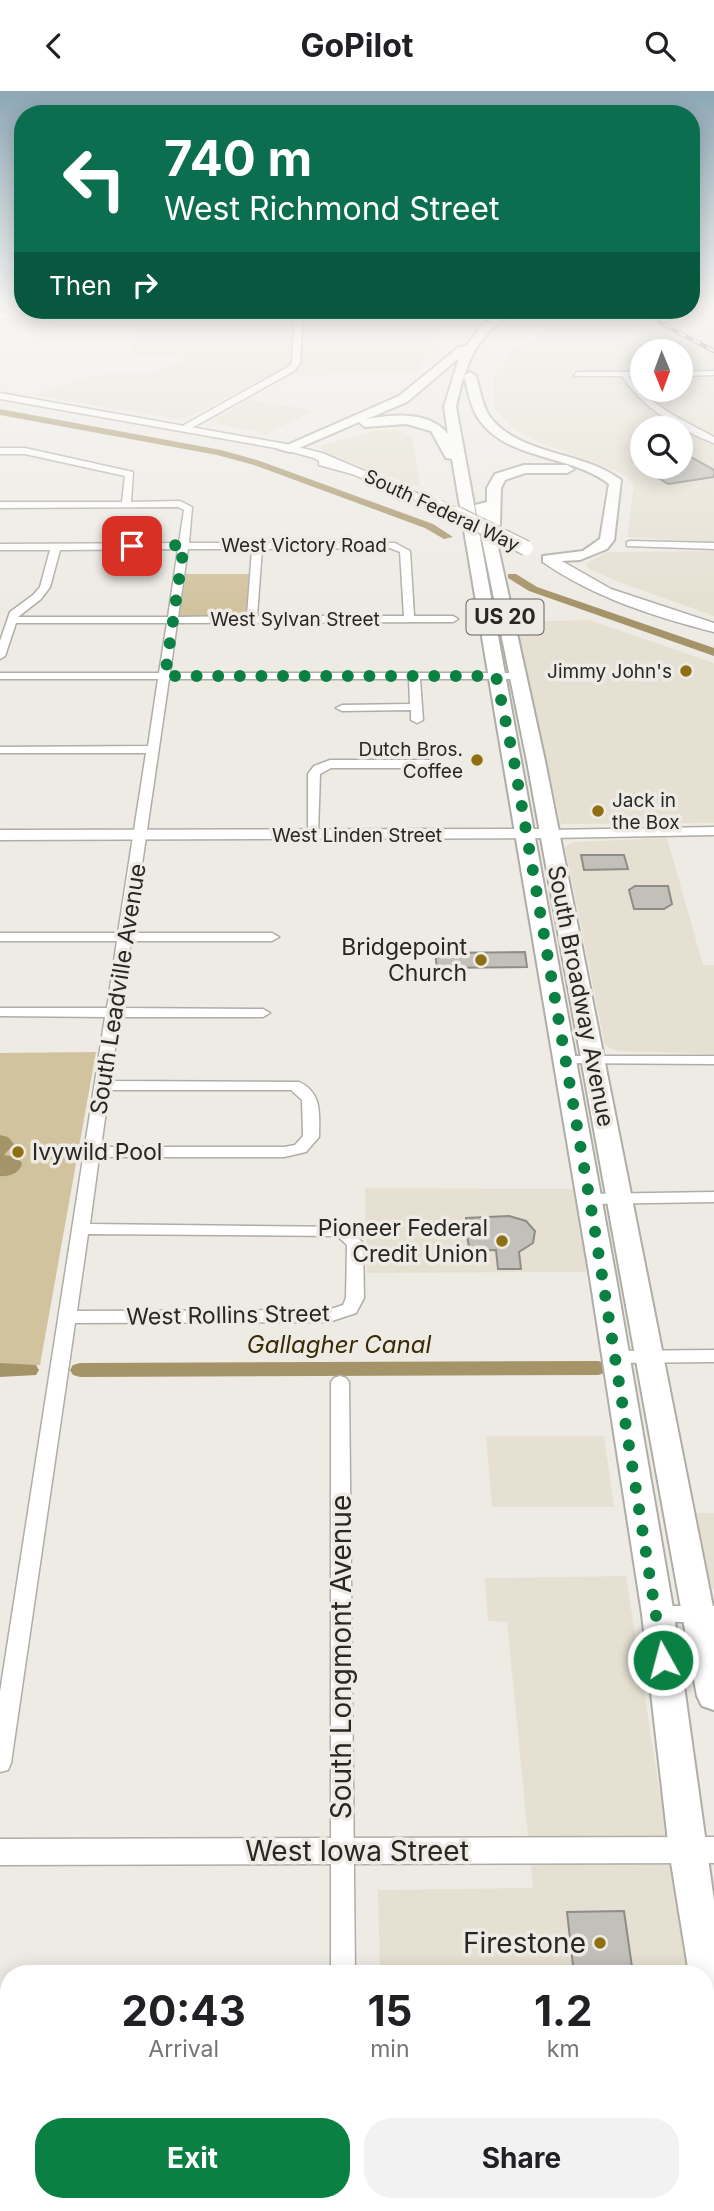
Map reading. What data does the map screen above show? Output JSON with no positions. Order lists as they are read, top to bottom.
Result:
{
  "streets": {
    "main road": [
      "South Federal Way",
      "US 20",
      "West Linden Street",
      "South Broadway Avenue",
      "West Iowa Street"
    ],
    "street": [
      "West Victory Road",
      "West Sylvan Street",
      "South Leadville Avenue",
      "West Rollins Street",
      "South Longmont Avenue"
    ]
  },
  "crossings": [
    ["West Victory Road", "West Sylvan Street"],
    ["West Victory Road", "South Leadville Avenue"],
    ["West Sylvan Street", "South Leadville Avenue"],
    ["West Linden Street", "South Leadville Avenue"],
    ["West Linden Street", "South Broadway Avenue"],
    ["South Leadville Avenue", "West Rollins Street"],
    ["South Broadway Avenue", "West Iowa Street"],
    ["South Longmont Avenue", "West Iowa Street"]
  ],
  "water": ["Gallagher Canal"],
  "places": [
    "Jimmy John's",
    "Dutch Bros. Coffee",
    "Jack in the Box",
    "Bridgepoint Church",
    "Ivywild Pool",
    "Pioneer Federal Credit Union",
    "Firestone"
  ],
  "north": "bottom",
  "page": {
    "header": "GoPilot",
    "turn": ["740 m", "West Richmond Street"],
    "then": "Then",
    "eta": [
      "20:43",
      "Arrival",
      "15",
      "min",
      "1.2",
      "km"
    ],
    "buttons": ["Exit", "Share"]
  }
}
